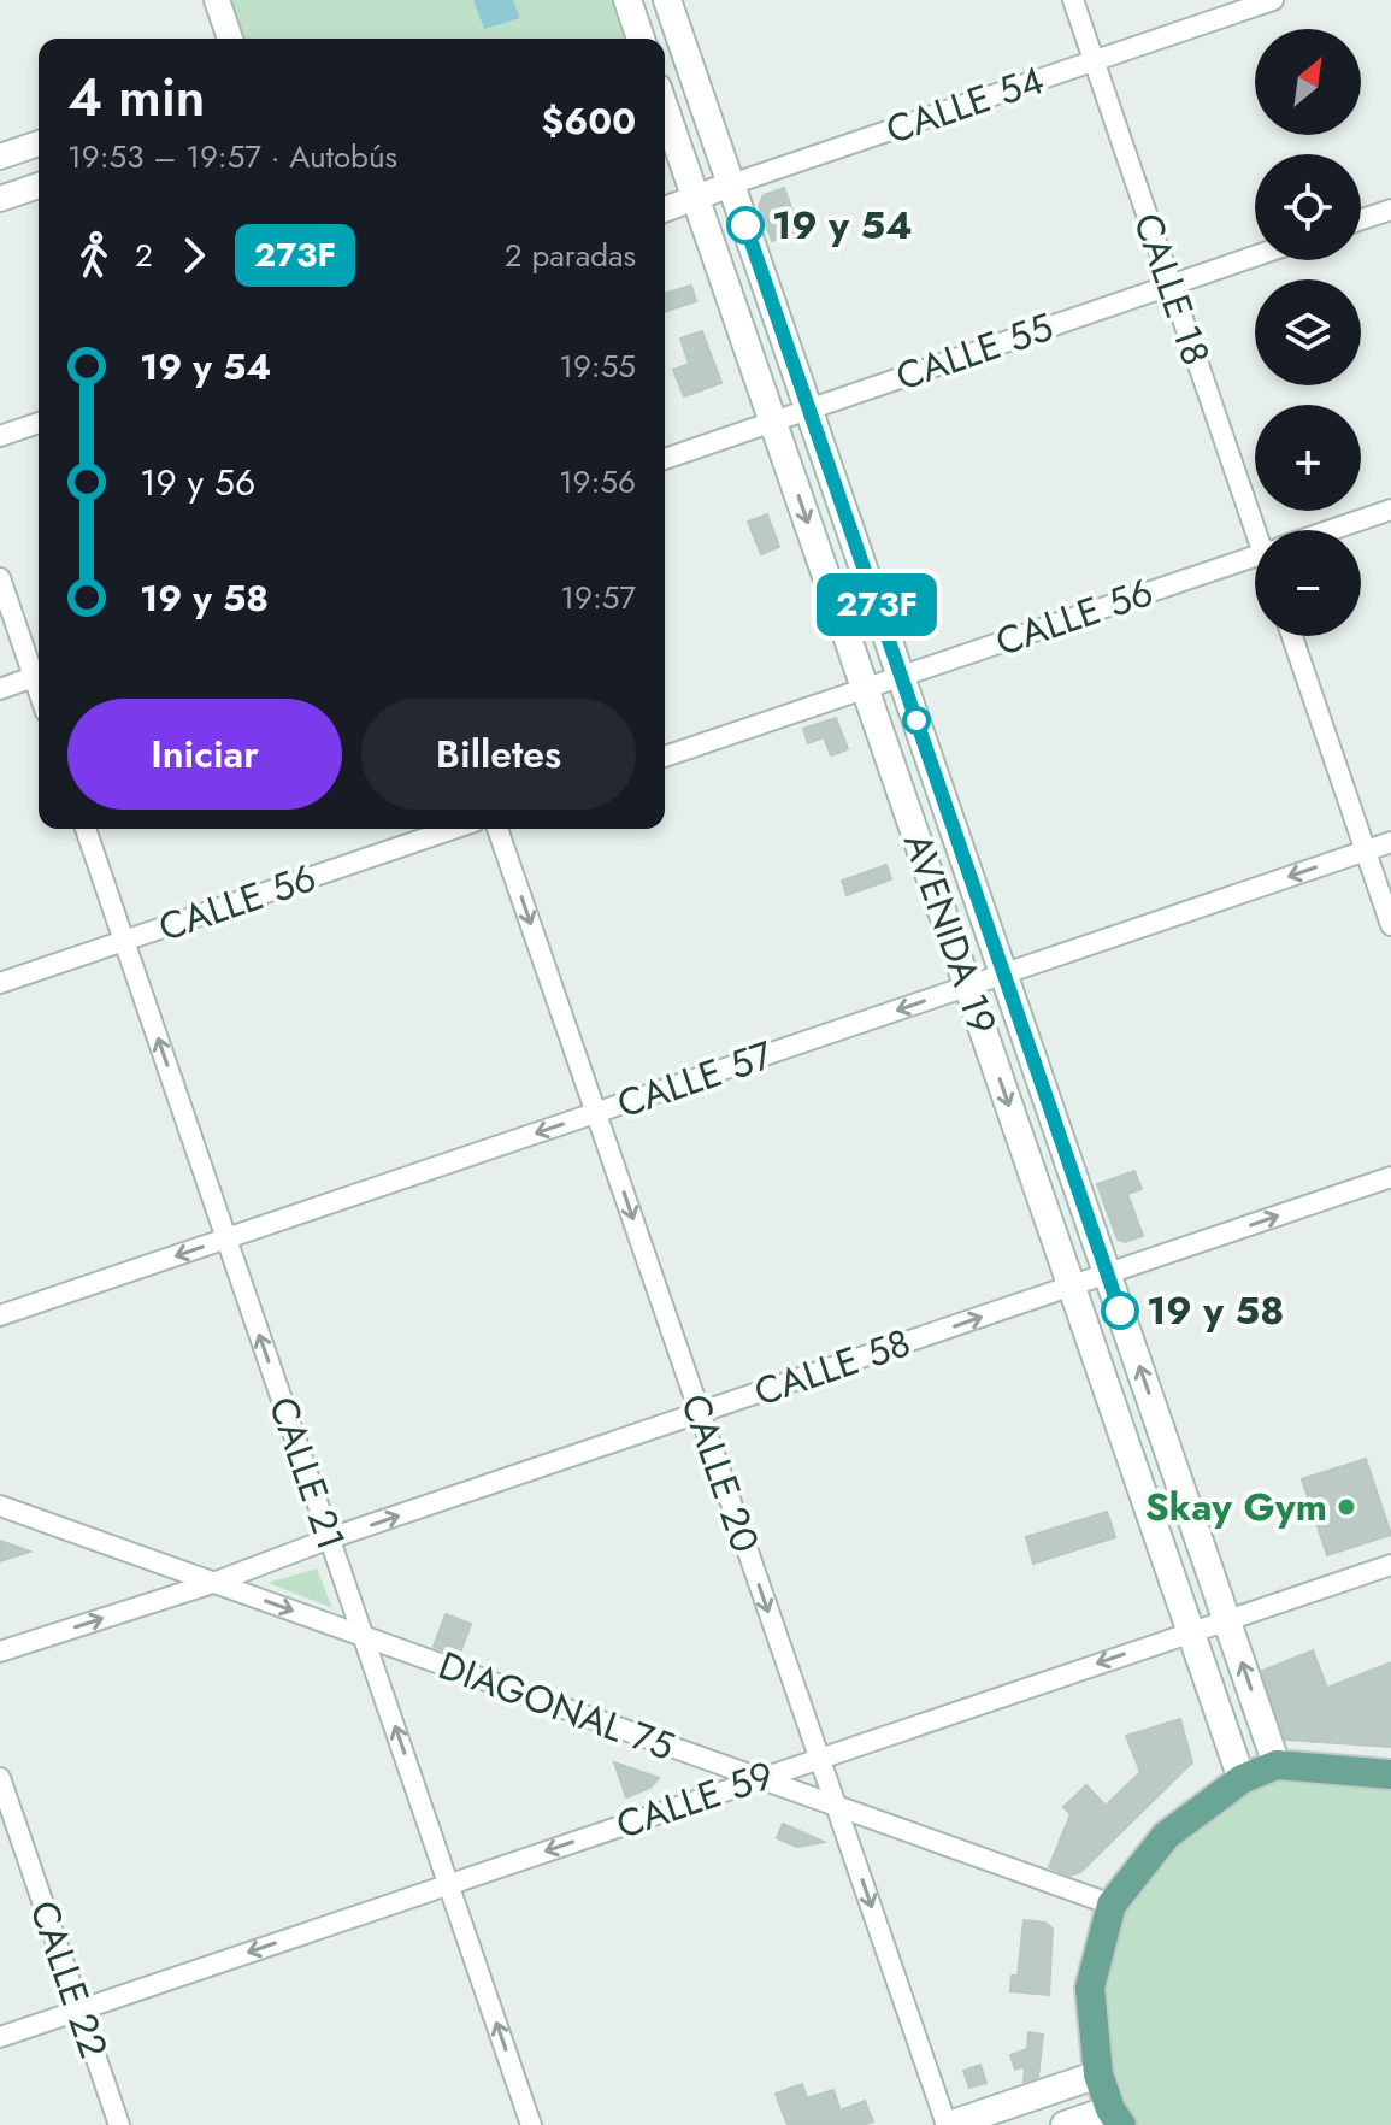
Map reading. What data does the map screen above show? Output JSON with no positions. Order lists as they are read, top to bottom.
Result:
{
  "streets": {
    "main road": ["AVENIDA 19"],
    "street": [
      "CALLE 54",
      "CALLE 18",
      "CALLE 55",
      "CALLE 56",
      "CALLE 57",
      "CALLE 58",
      "CALLE 21",
      "CALLE 20",
      "DIAGONAL 75",
      "CALLE 59",
      "CALLE 22"
    ]
  },
  "crossings": [
    ["CALLE 54", "CALLE 18"],
    ["CALLE 54", "AVENIDA 19"],
    ["CALLE 18", "CALLE 55"],
    ["CALLE 55", "AVENIDA 19"],
    ["CALLE 56", "AVENIDA 19"],
    ["CALLE 56", "CALLE 21"],
    ["AVENIDA 19", "CALLE 57"],
    ["AVENIDA 19", "CALLE 58"],
    ["AVENIDA 19", "CALLE 59"],
    ["CALLE 57", "CALLE 21"],
    ["CALLE 57", "CALLE 20"],
    ["CALLE 58", "CALLE 21"],
    ["CALLE 58", "CALLE 20"],
    ["CALLE 58", "DIAGONAL 75"],
    ["CALLE 21", "DIAGONAL 75"],
    ["CALLE 21", "CALLE 59"],
    ["CALLE 20", "DIAGONAL 75"],
    ["CALLE 20", "CALLE 59"],
    ["DIAGONAL 75", "CALLE 59"],
    ["CALLE 59", "CALLE 22"]
  ],
  "one_way": [
    "CALLE 57",
    "CALLE 58",
    "CALLE 21",
    "CALLE 20",
    "CALLE 59"
  ],
  "places": ["19 y 54", "19 y 58", "Skay Gym"],
  "lines": ["bus line 273F"],
  "north": "top right",
  "page": {
    "on_map": "273F",
    "map_buttons": ["+", "−"],
    "heading": ["4 min", "19:53 – 19:57 · Autobús", "$600"],
    "legs": ["2", "273F", "2 paradas"],
    "list": [
      {
        "name": "19 y 54",
        "value": "19:55"
      },
      {
        "name": "19 y 56",
        "value": "19:56"
      },
      {
        "name": "19 y 58",
        "value": "19:57"
      }
    ],
    "buttons": ["Iniciar", "Billetes"]
  }
}
